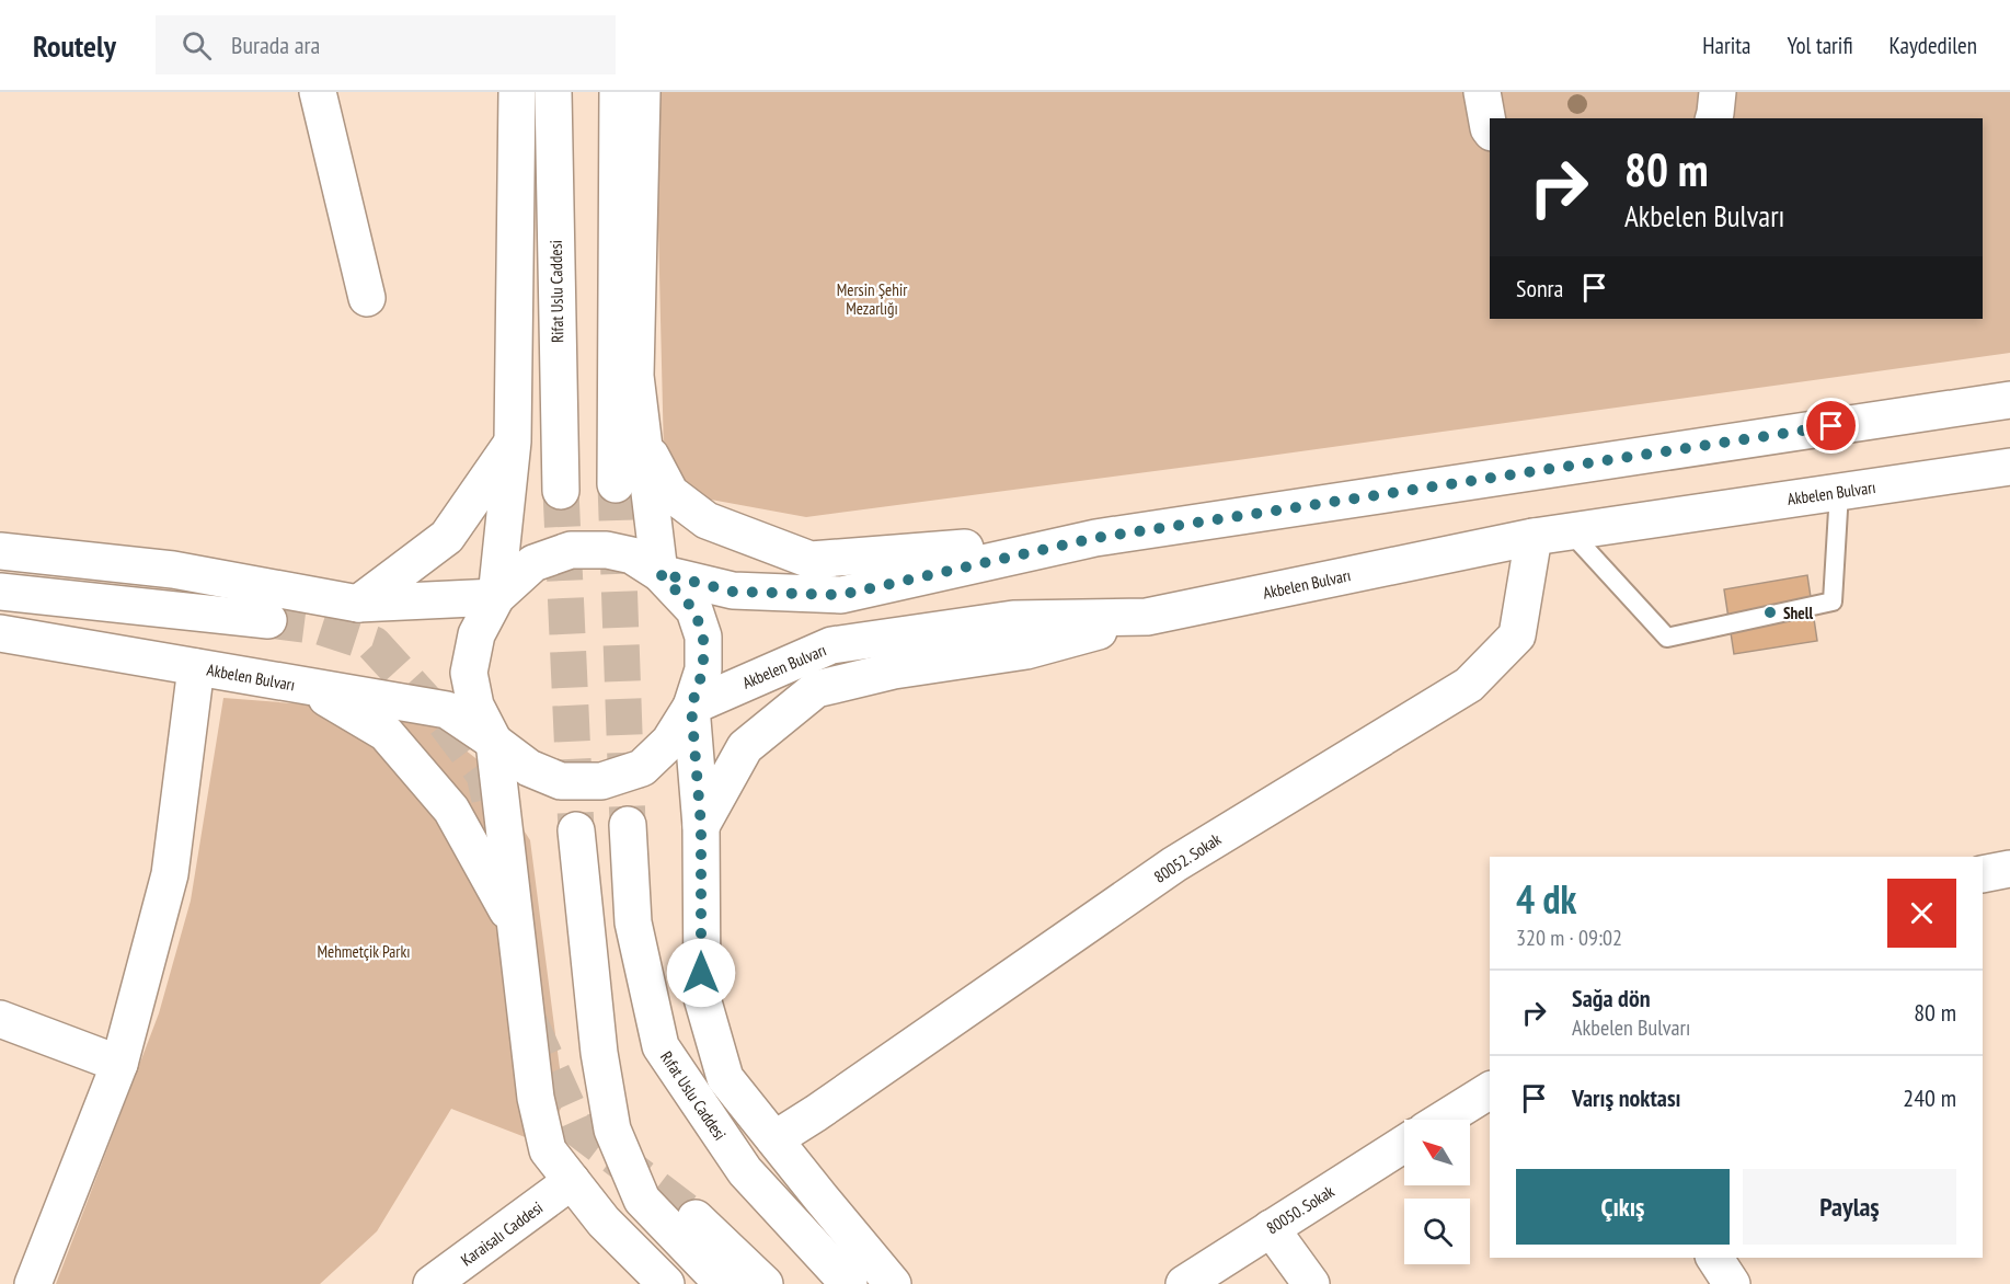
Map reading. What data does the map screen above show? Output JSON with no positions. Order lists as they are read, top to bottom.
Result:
{
  "streets": {
    "main road": [
      "Rifat Uslu Caddesi",
      "Akbelen Bulvarı",
      "80052. Sokak",
      "Rıfat Uslu Caddesi",
      "80050. Sokak",
      "Karaisalı Caddesi"
    ]
  },
  "crossings": [
    ["Akbelen Bulvarı", "80052. Sokak"]
  ],
  "parks": ["Mersin Şehir Mezarlığı", "Mehmetçik Parkı"],
  "places": ["Shell"],
  "north": "top left",
  "page": {
    "header": "Routely",
    "search": "Burada ara",
    "nav": ["Harita", "Yol tarifi", "Kaydedilen"],
    "turn": ["80 m", "Akbelen Bulvarı"],
    "then": "Sonra",
    "heading": ["4 dk", "320 m · 09:02"],
    "list": [
      {
        "name": "Sağa dön",
        "note": "Akbelen Bulvarı",
        "value": "80 m"
      },
      {
        "name": "Varış noktası",
        "value": "240 m"
      }
    ],
    "buttons": ["Çıkış", "Paylaş"]
  }
}
